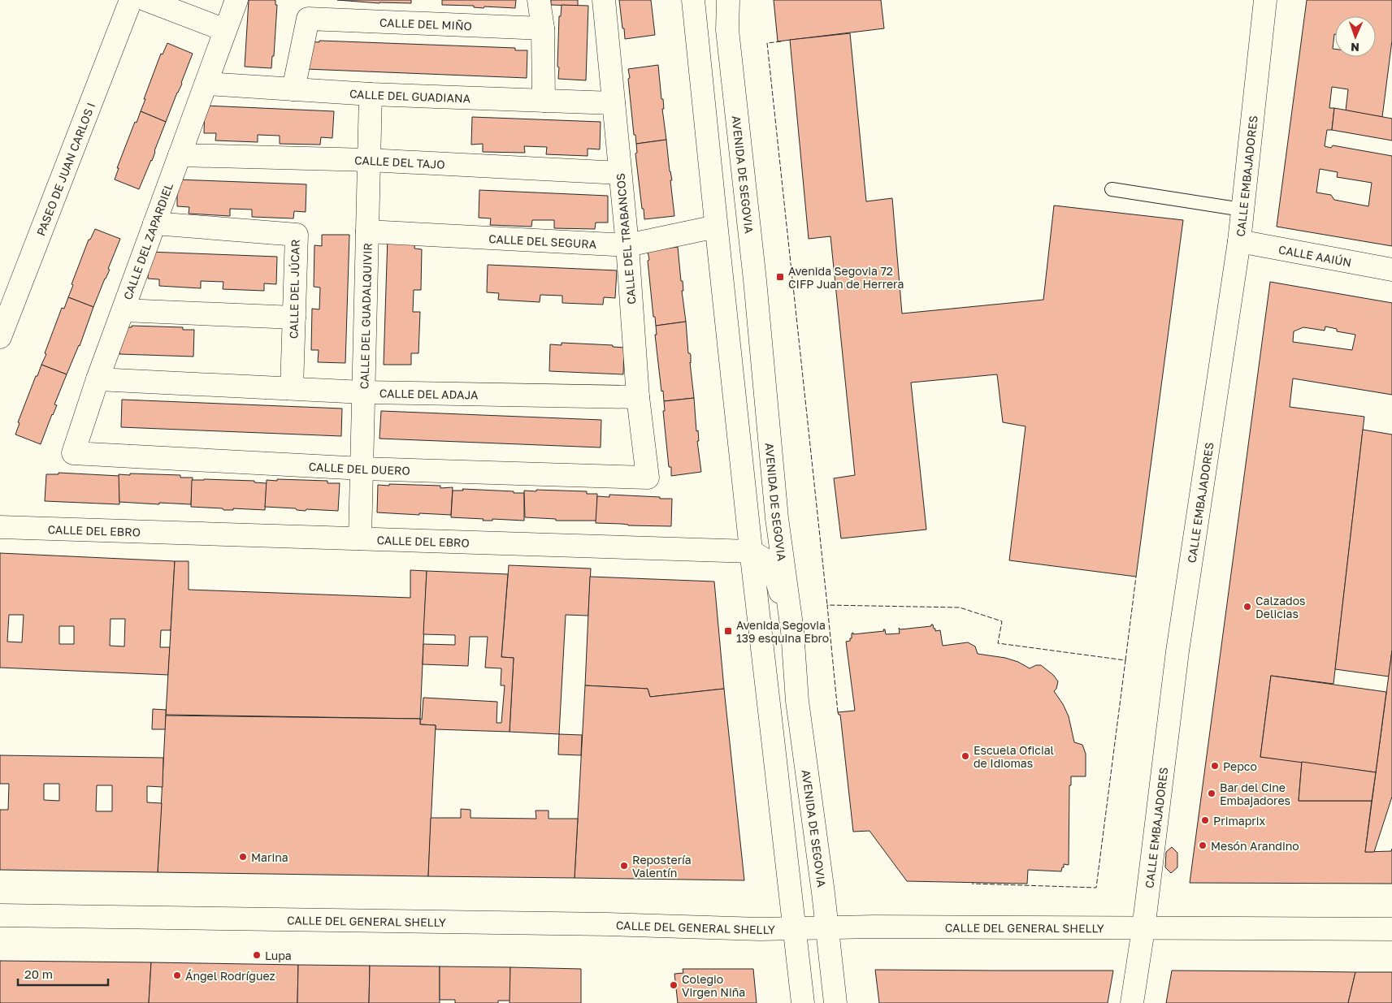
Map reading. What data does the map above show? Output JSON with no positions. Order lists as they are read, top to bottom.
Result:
{
  "streets": {
    "street": [
      "CALLE DEL MIÑO",
      "CALLE DEL GUADIANA",
      "CALLE DEL TAJO",
      "PASEO DE JUAN CARLOS I",
      "AVENIDA DE SEGOVIA",
      "CALLE EMBAJADORES",
      "CALLE DEL TRABANCOS",
      "CALLE DEL ZAPARDIEL",
      "CALLE DEL SEGURA",
      "CALLE AAIÚN",
      "CALLE DEL JÚCAR",
      "CALLE DEL GUADALQUIVIR",
      "CALLE DEL ADAJA",
      "CALLE DEL DUERO",
      "CALLE DEL EBRO",
      "CALLE DEL GENERAL SHELLY"
    ]
  },
  "crossings": [
    ["CALLE DEL MIÑO", "CALLE DEL GUADIANA"],
    ["CALLE DEL GUADIANA", "CALLE DEL TRABANCOS"],
    ["CALLE DEL GUADIANA", "CALLE DEL ZAPARDIEL"],
    ["CALLE DEL GUADIANA", "CALLE DEL GUADALQUIVIR"],
    ["CALLE DEL TAJO", "CALLE DEL TRABANCOS"],
    ["CALLE DEL TAJO", "CALLE DEL ZAPARDIEL"],
    ["CALLE DEL TAJO", "CALLE DEL GUADALQUIVIR"],
    ["AVENIDA DE SEGOVIA", "CALLE DEL EBRO"],
    ["AVENIDA DE SEGOVIA", "CALLE DEL GENERAL SHELLY"],
    ["CALLE EMBAJADORES", "CALLE AAIÚN"],
    ["CALLE EMBAJADORES", "CALLE DEL GENERAL SHELLY"],
    ["CALLE DEL TRABANCOS", "CALLE DEL SEGURA"],
    ["CALLE DEL TRABANCOS", "CALLE DEL ADAJA"],
    ["CALLE DEL TRABANCOS", "CALLE DEL DUERO"],
    ["CALLE DEL ZAPARDIEL", "CALLE DEL JÚCAR"],
    ["CALLE DEL ZAPARDIEL", "CALLE DEL ADAJA"],
    ["CALLE DEL ZAPARDIEL", "CALLE DEL DUERO"],
    ["CALLE DEL SEGURA", "CALLE DEL GUADALQUIVIR"],
    ["CALLE DEL JÚCAR", "CALLE DEL ADAJA"],
    ["CALLE DEL GUADALQUIVIR", "CALLE DEL ADAJA"],
    ["CALLE DEL GUADALQUIVIR", "CALLE DEL DUERO"],
    ["CALLE DEL GUADALQUIVIR", "CALLE DEL EBRO"]
  ],
  "places": {
    "transit": ["Avenida Segovia 72 CIFP Juan de Herrera", "Avenida Segovia 139 esquina Ebro"],
    "other": [
      "Calzados Delicias",
      "Escuela Oficial de Idiomas",
      "Pepco",
      "Bar del Cine Embajadores",
      "Primaprix",
      "Mesón Arandino",
      "Marina",
      "Repostería Valentín",
      "Lupa",
      "Ángel Rodríguez",
      "Colegio Virgen Niña"
    ]
  },
  "scale_bar": "20 m",
  "north": "bottom"
}
